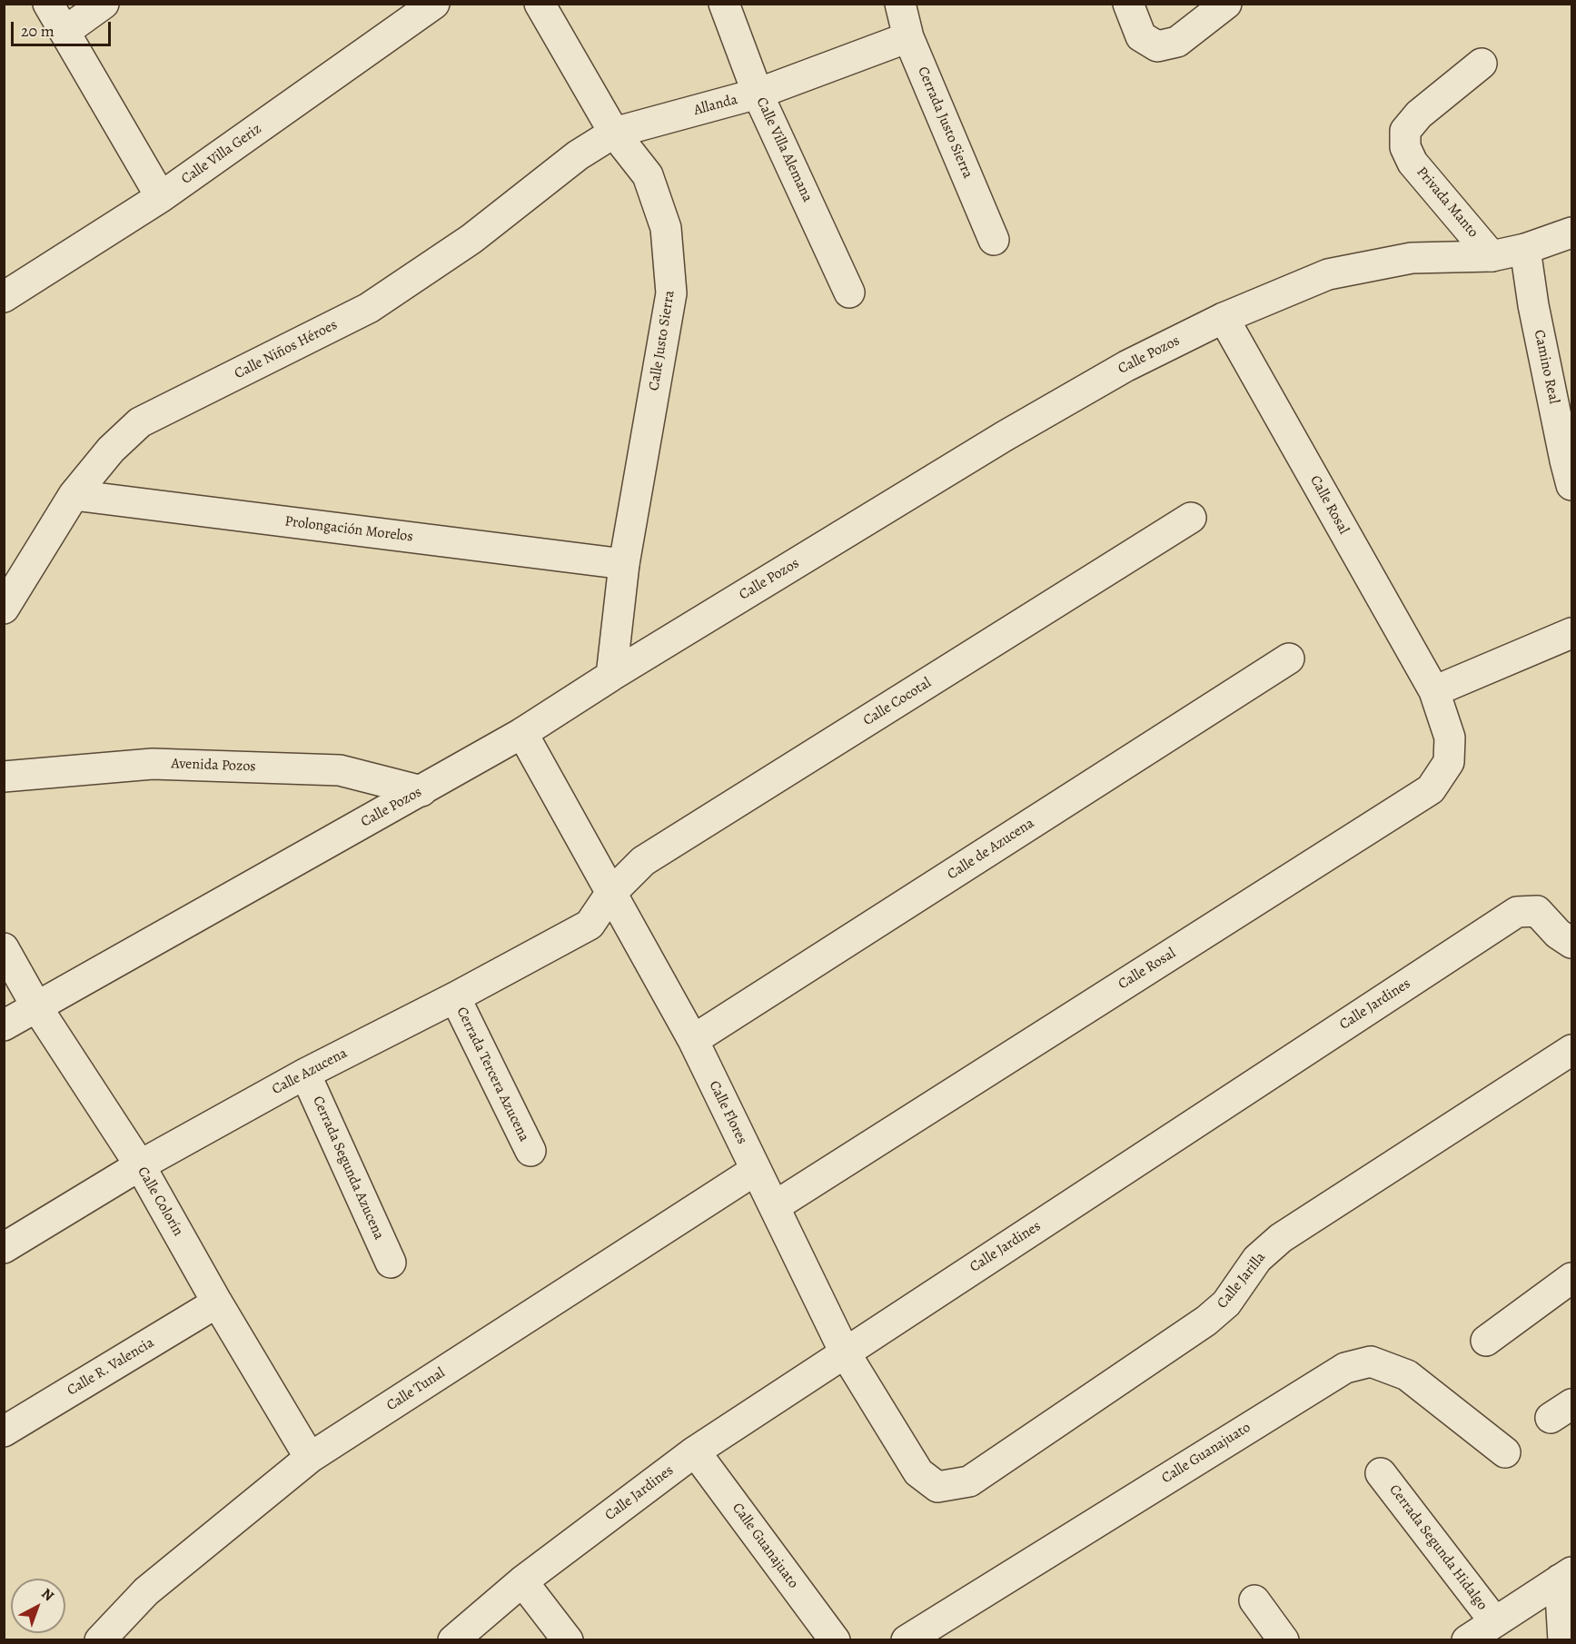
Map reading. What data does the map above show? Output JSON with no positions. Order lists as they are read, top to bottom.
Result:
{
  "streets": {
    "street": [
      "Allanda",
      "Cerrada Justo Sierra",
      "Calle Villa Alemana",
      "Calle Villa Geriz",
      "Privada Manto",
      "Calle Justo Sierra",
      "Calle Niños Héroes",
      "Calle Pozos",
      "Camino Real",
      "Calle Rosal",
      "Prolongación Morelos",
      "Calle Cocotal",
      "Avenida Pozos",
      "Calle de Azucena",
      "Calle Jardines",
      "Calle Azucena",
      "Cerrada Tercera Azucena",
      "Calle Flores",
      "Cerrada Segunda Azucena",
      "Calle Colorín",
      "Calle Jarilla",
      "Calle R. Valencia",
      "Calle Tunal",
      "Calle Guanajuato",
      "Cerrada Segunda Hidalgo"
    ]
  },
  "crossings": [
    ["Allanda", "Cerrada Justo Sierra"],
    ["Allanda", "Calle Villa Alemana"],
    ["Allanda", "Calle Justo Sierra"],
    ["Allanda", "Calle Niños Héroes"],
    ["Privada Manto", "Calle Pozos"],
    ["Calle Justo Sierra", "Calle Niños Héroes"],
    ["Calle Justo Sierra", "Calle Pozos"],
    ["Calle Justo Sierra", "Prolongación Morelos"],
    ["Calle Niños Héroes", "Prolongación Morelos"],
    ["Calle Pozos", "Camino Real"],
    ["Calle Pozos", "Calle Rosal"],
    ["Calle Pozos", "Avenida Pozos"],
    ["Calle Pozos", "Calle Flores"],
    ["Calle Pozos", "Calle Colorín"],
    ["Calle Rosal", "Calle Flores"],
    ["Calle Cocotal", "Calle Azucena"],
    ["Calle Cocotal", "Calle Flores"],
    ["Calle de Azucena", "Calle Flores"],
    ["Calle Jardines", "Calle Flores"],
    ["Calle Jardines", "Calle Guanajuato"],
    ["Calle Azucena", "Cerrada Tercera Azucena"],
    ["Calle Azucena", "Calle Flores"],
    ["Calle Azucena", "Cerrada Segunda Azucena"],
    ["Calle Azucena", "Calle Colorín"],
    ["Calle Flores", "Calle Jarilla"],
    ["Calle Flores", "Calle Tunal"],
    ["Calle Colorín", "Calle R. Valencia"],
    ["Calle Colorín", "Calle Tunal"]
  ],
  "scale_bar": "20 m",
  "north": "top right"
}
